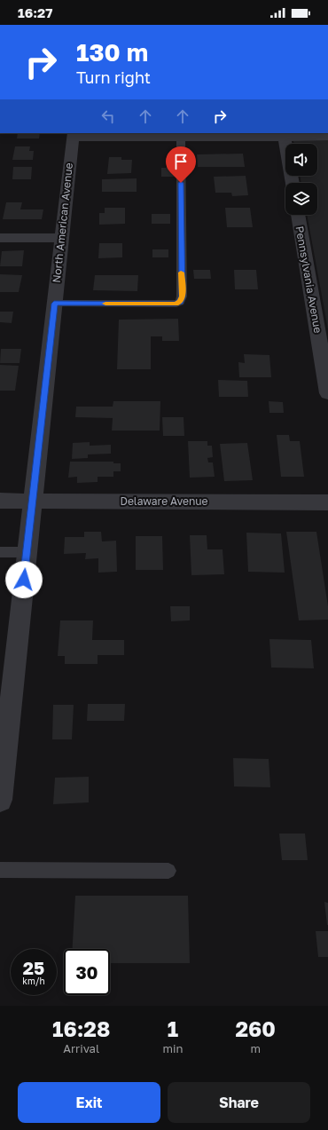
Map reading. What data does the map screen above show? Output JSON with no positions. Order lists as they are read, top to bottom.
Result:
{
  "streets": {
    "street": ["North American Avenue", "Pennsylvania Avenue", "Delaware Avenue"]
  },
  "crossings": [
    ["North American Avenue", "Delaware Avenue"]
  ],
  "page": {
    "status": "16:27",
    "turn": ["130 m", "Turn right"],
    "speed": "25 km/h",
    "limit": "30",
    "eta": [
      "16:28",
      "Arrival",
      "1",
      "min",
      "260",
      "m"
    ],
    "buttons": ["Exit", "Share"]
  }
}
